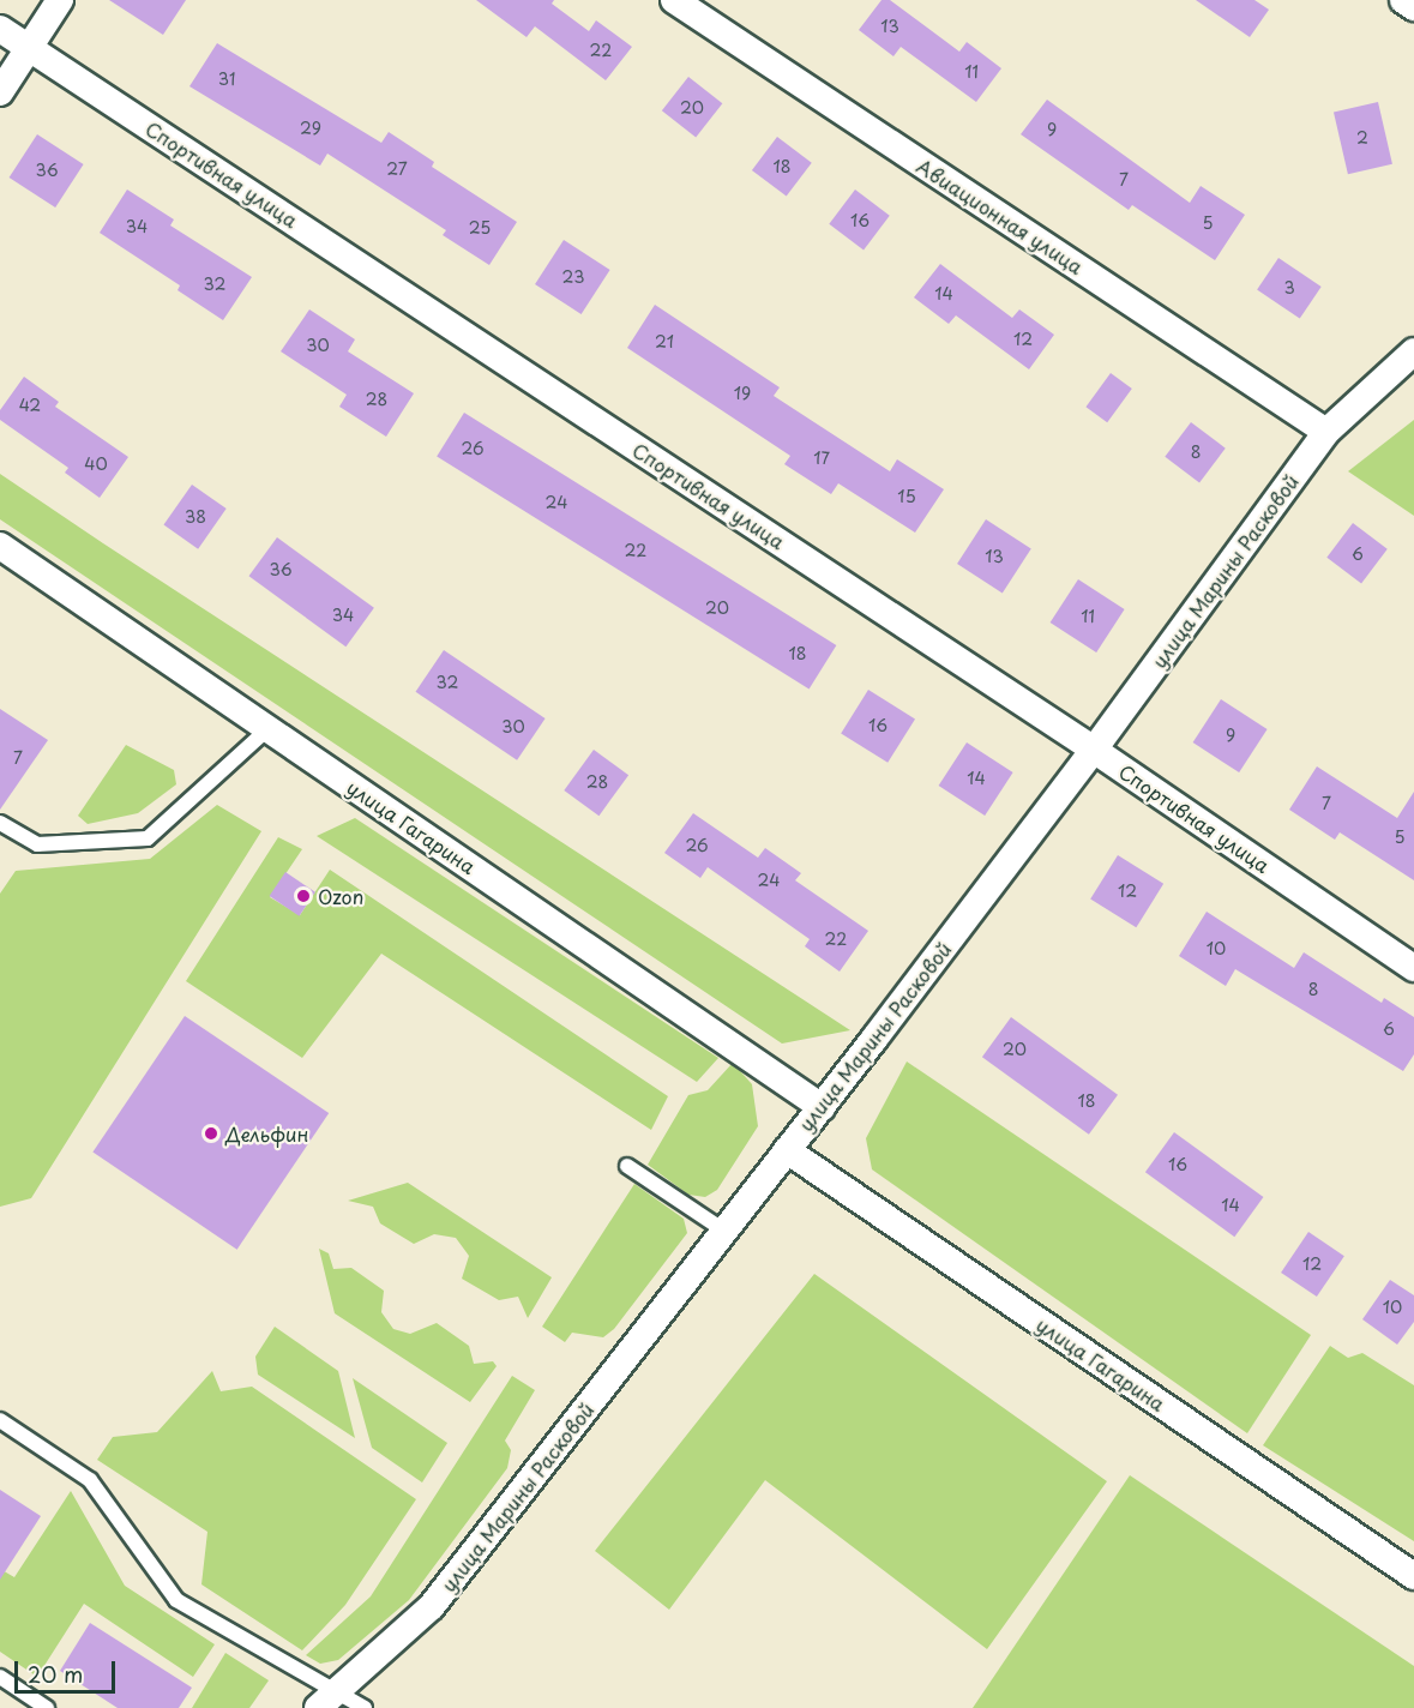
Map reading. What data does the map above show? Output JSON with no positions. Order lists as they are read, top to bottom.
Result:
{
  "streets": {
    "street": [
      "Спортивная улица",
      "Авиационная улица",
      "улица Марины Расковой",
      "улица Гагарина"
    ]
  },
  "crossings": [
    ["Спортивная улица", "улица Марины Расковой"],
    ["Авиационная улица", "улица Марины Расковой"],
    ["улица Марины Расковой", "улица Гагарина"]
  ],
  "places": ["Ozon", "Дельфин"],
  "house_numbers": [
    "13",
    "22",
    "11",
    "31",
    "20",
    "29",
    "9",
    "2",
    "18",
    "27",
    "36",
    "7",
    "16",
    "5",
    "34",
    "25",
    "23",
    "32",
    "3",
    "14",
    "12",
    "21",
    "30",
    "19",
    "28",
    "42",
    "26",
    "8",
    "17",
    "40",
    "15",
    "24",
    "38",
    "22",
    "6",
    "13",
    "36",
    "20",
    "34",
    "11",
    "18",
    "32",
    "16",
    "30",
    "9",
    "7",
    "14",
    "28",
    "7",
    "5",
    "26",
    "24",
    "12",
    "22",
    "10",
    "8",
    "6",
    "20",
    "18",
    "16",
    "14",
    "12",
    "10"
  ],
  "scale_bar": "20 m"
}
